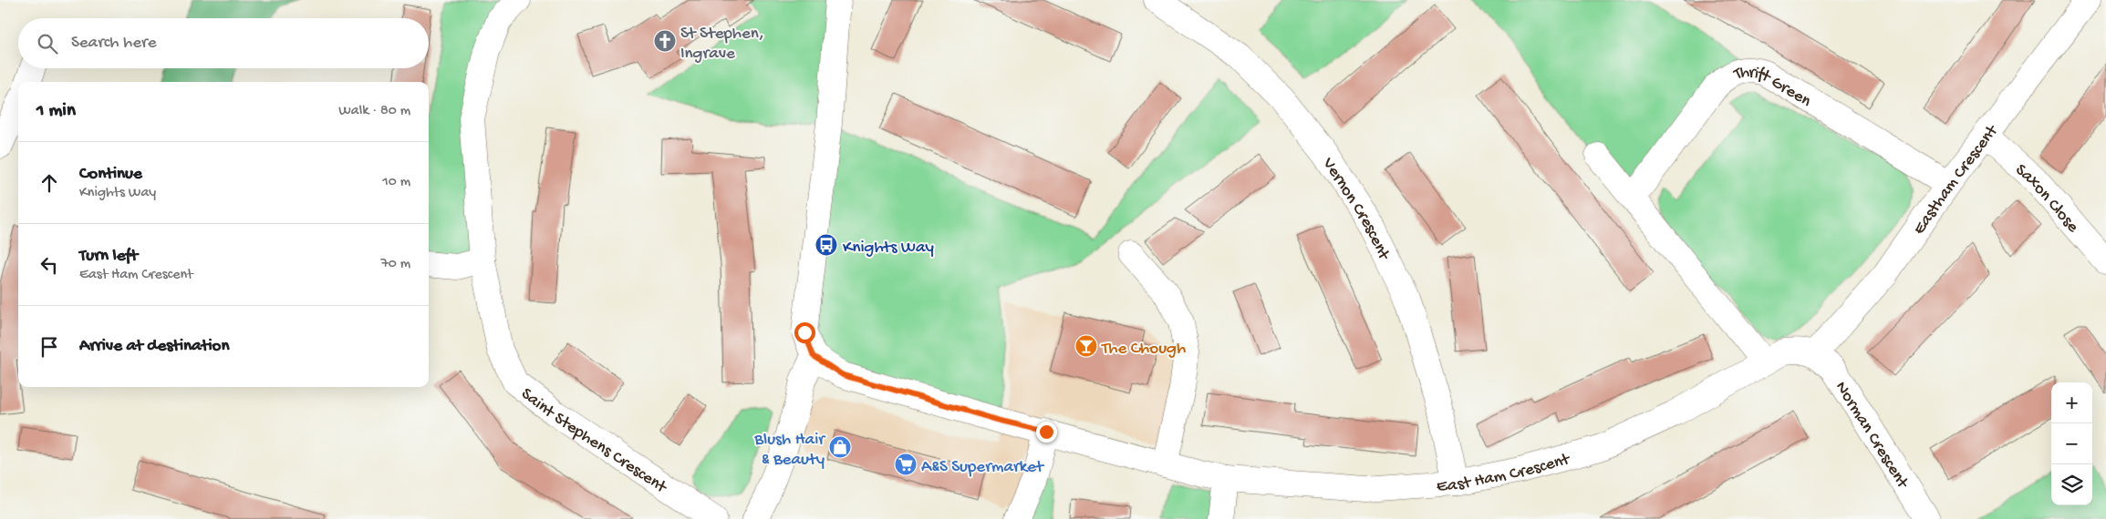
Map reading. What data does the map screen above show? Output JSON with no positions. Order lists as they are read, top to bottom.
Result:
{
  "streets": {
    "street": [
      "Thrift Green",
      "Eastham Crescent",
      "Saxon Close",
      "Vernon Crescent",
      "Norman Crescent",
      "Saint Stephens Crescent",
      "East Ham Crescent"
    ]
  },
  "crossings": [
    ["Thrift Green", "Eastham Crescent"],
    ["Eastham Crescent", "Saxon Close"],
    ["Eastham Crescent", "Norman Crescent"],
    ["Eastham Crescent", "East Ham Crescent"],
    ["Vernon Crescent", "East Ham Crescent"],
    ["Norman Crescent", "East Ham Crescent"]
  ],
  "places": {
    "church": ["St Stephen, Ingrave"],
    "bus stop": ["Knights Way"],
    "bar": ["The Chough"],
    "shop": ["Blush Hair & Beauty"],
    "supermarket": ["A&S Supermarket"]
  },
  "page": {
    "search": "Search here",
    "heading": ["1 min", "Walk · 80 m"],
    "list": [
      ["Continue", "Knights Way", "10 m"],
      ["Turn left", "East Ham Crescent", "70 m"],
      "Arrive at destination"
    ],
    "map_buttons": ["+", "−"]
  }
}
